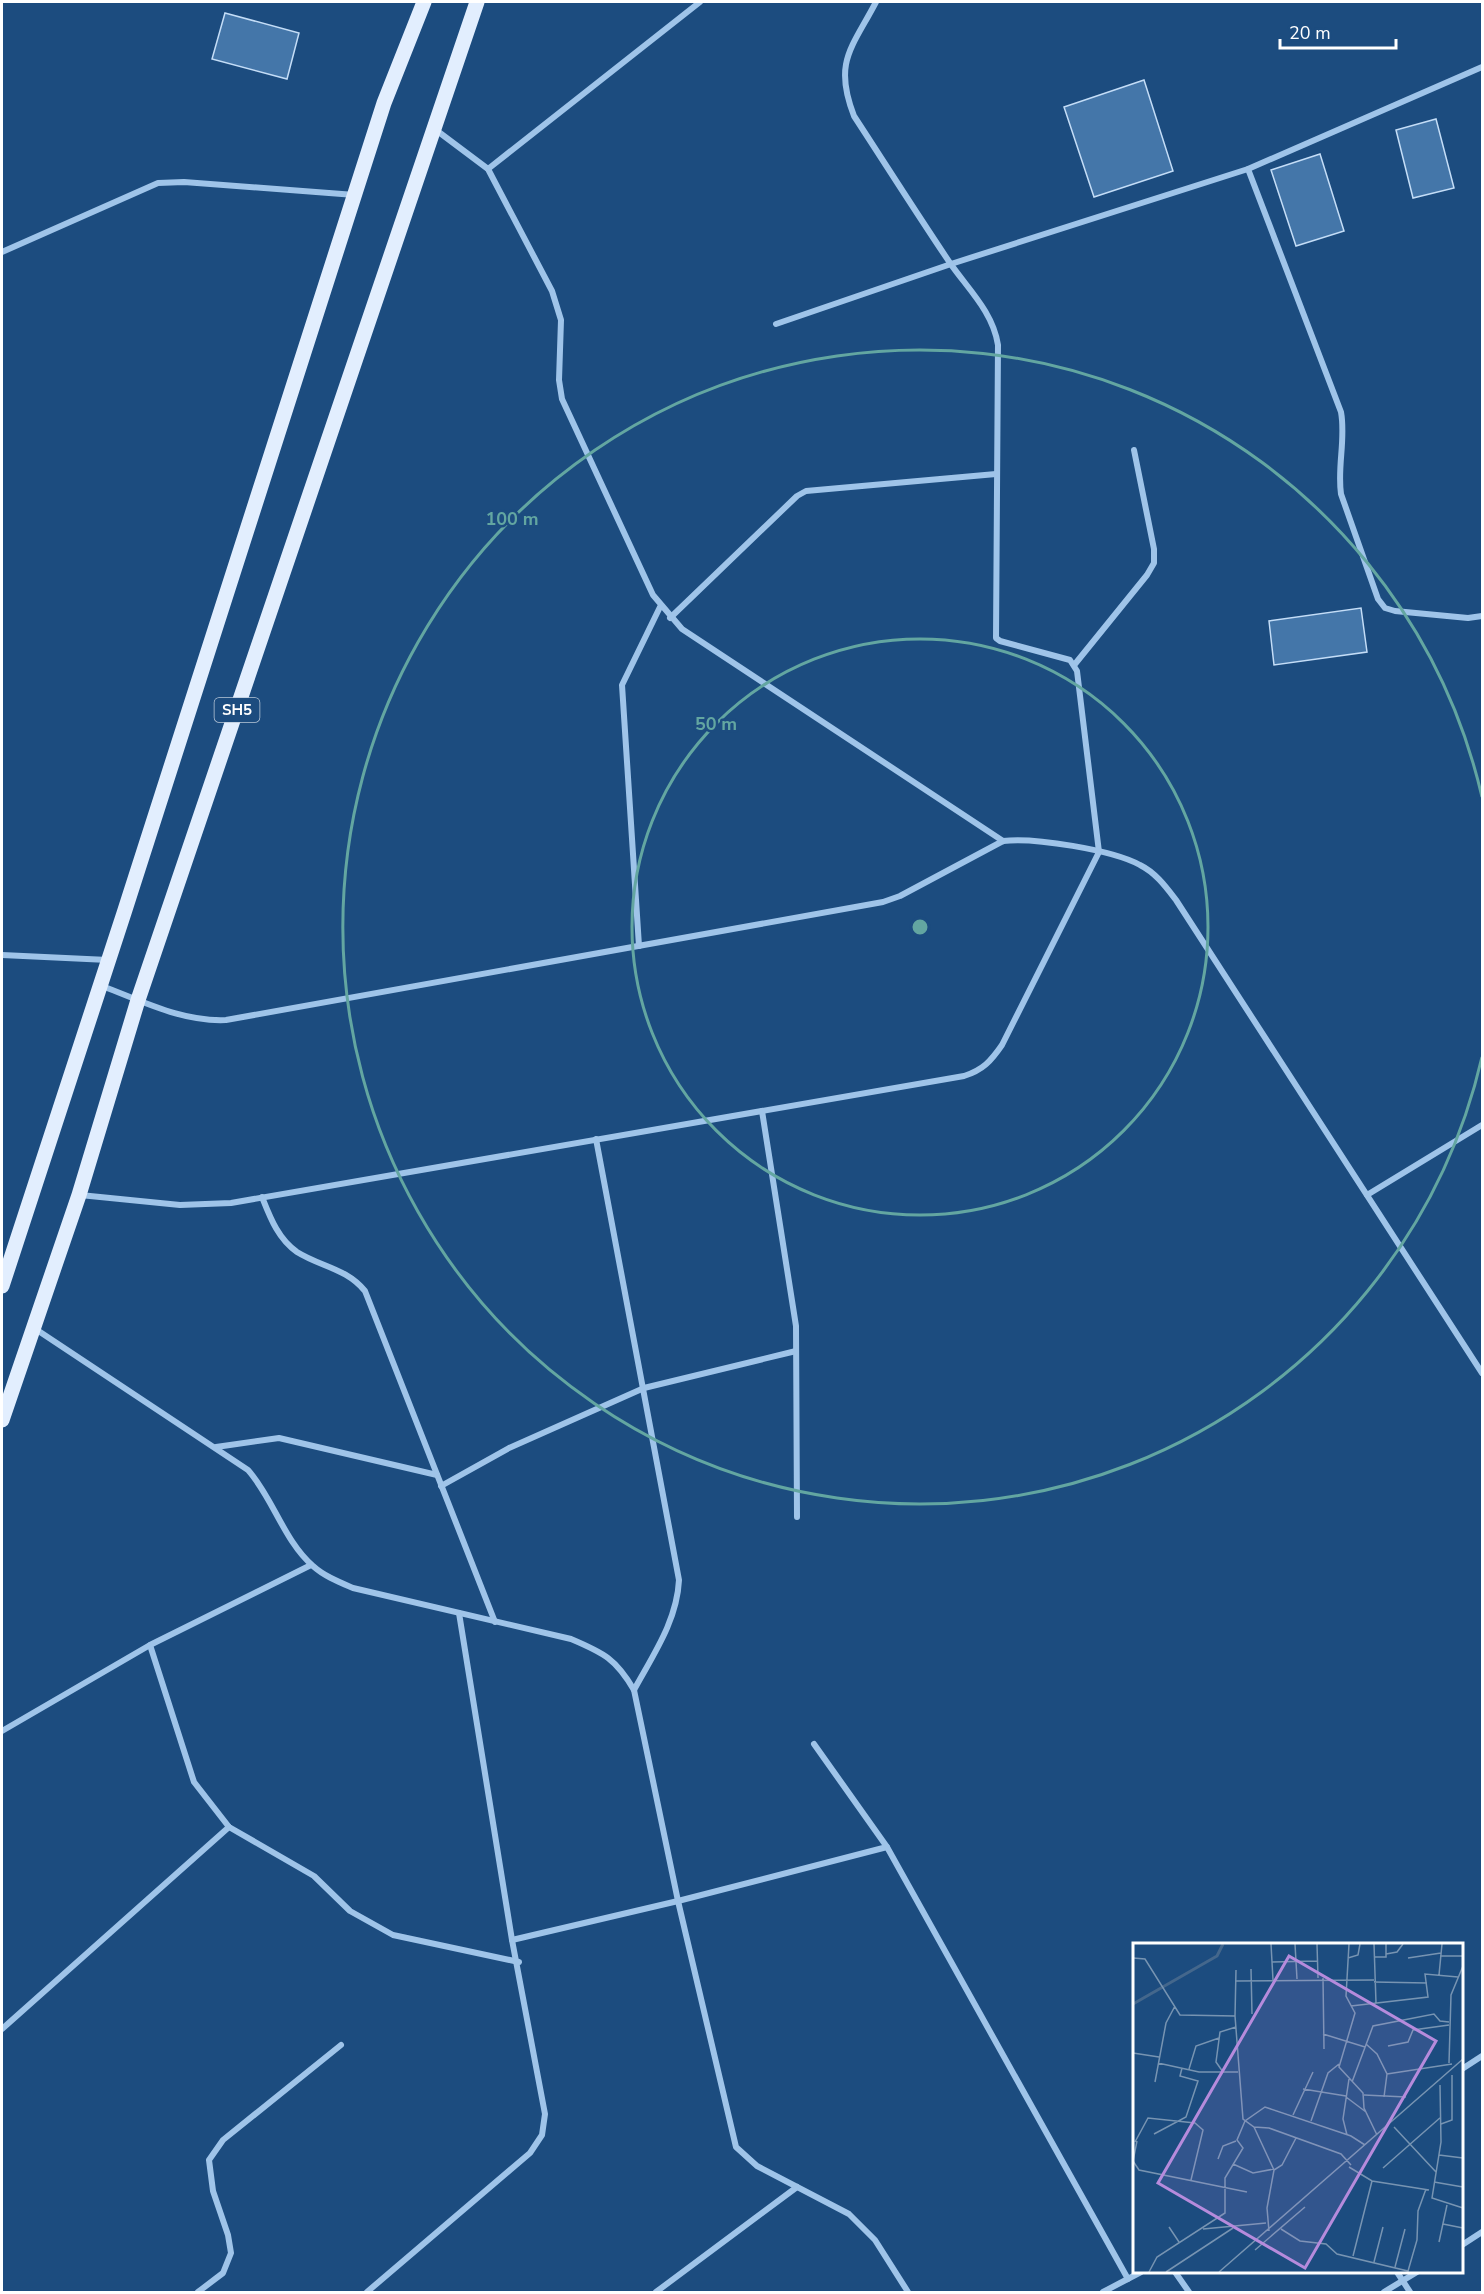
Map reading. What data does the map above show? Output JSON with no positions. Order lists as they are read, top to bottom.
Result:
{
  "streets": {
    "main road": ["SH5"]
  },
  "scale_bar": "20 m",
  "rings": ["100 m", "50 m"]
}
